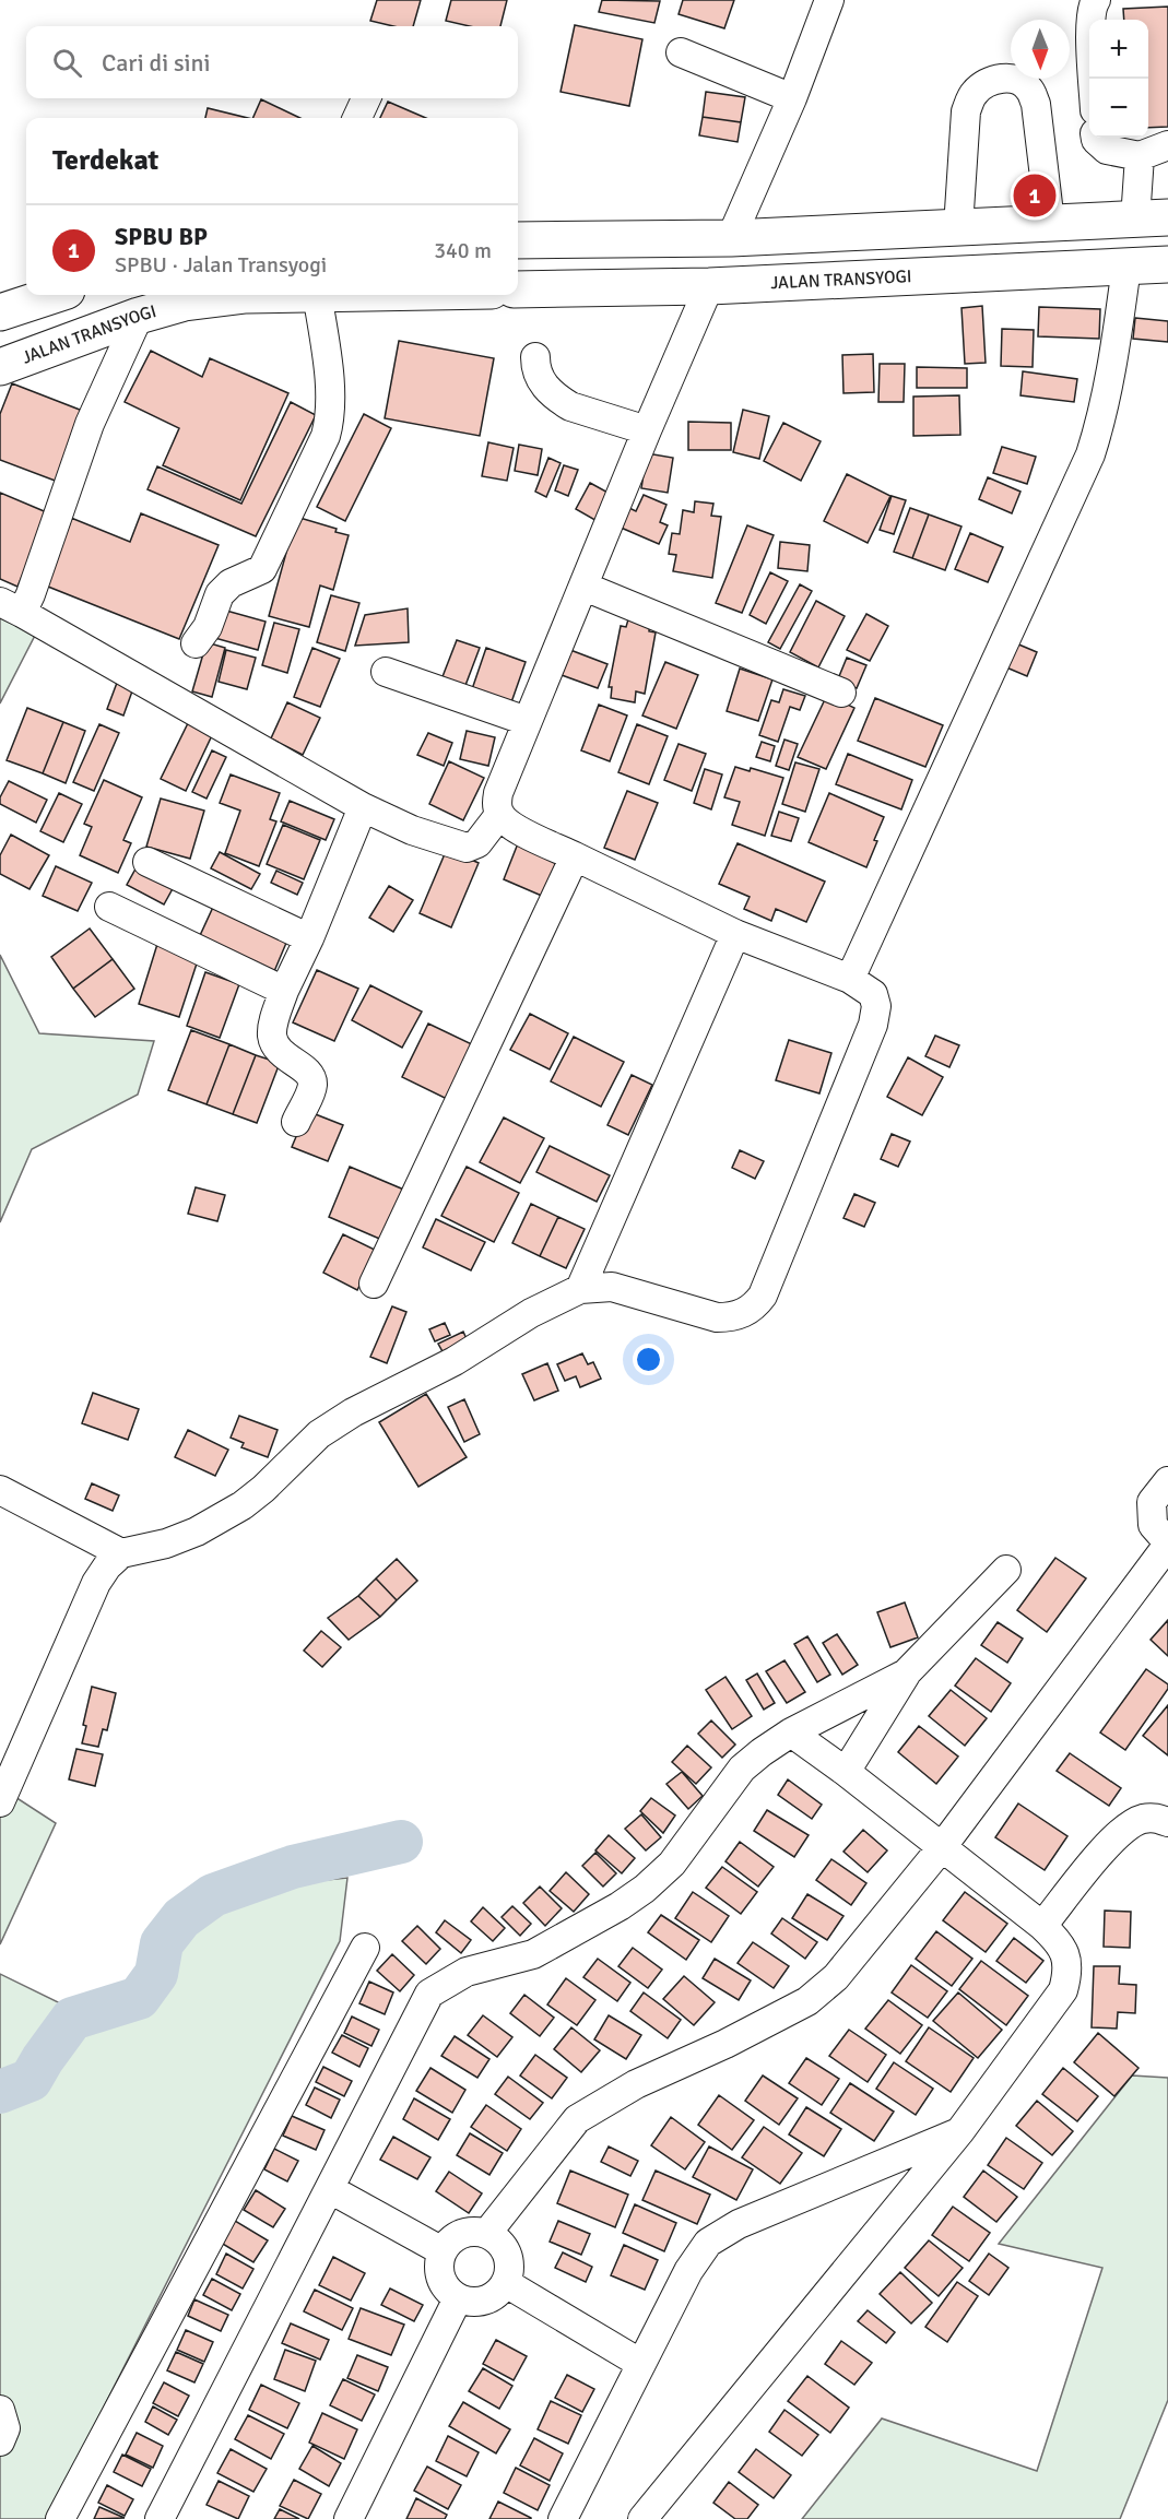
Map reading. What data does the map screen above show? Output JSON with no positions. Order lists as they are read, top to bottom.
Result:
{
  "streets": {
    "highway": ["JALAN TRANSYOGI"]
  },
  "north": "bottom",
  "page": {
    "map_buttons": ["+", "−"],
    "search": "Cari di sini",
    "heading": "Terdekat",
    "pins": "1",
    "list": [
      {
        "mark": "1",
        "name": "SPBU BP",
        "note": "SPBU · Jalan Transyogi",
        "value": "340 m"
      }
    ]
  }
}
